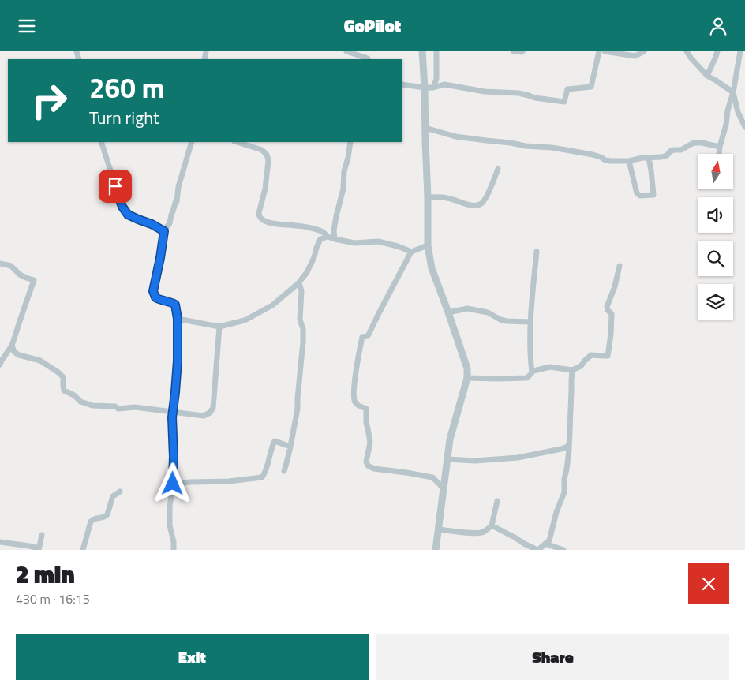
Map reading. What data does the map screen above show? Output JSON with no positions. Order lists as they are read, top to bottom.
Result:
{
  "north": "top",
  "page": {
    "header": "GoPilot",
    "turn": ["260 m", "Turn right"],
    "heading": ["2 min", "430 m · 16:15"],
    "buttons": ["Exit", "Share"]
  }
}
